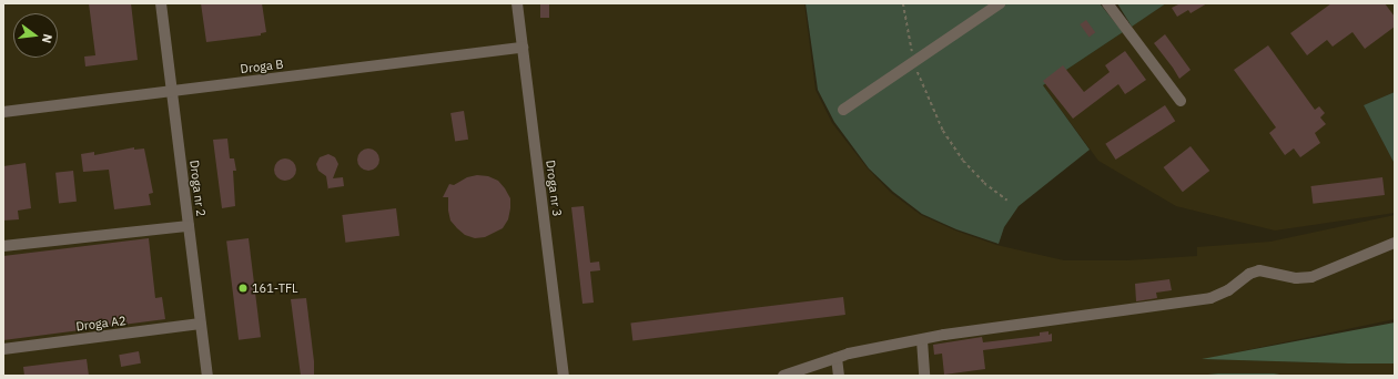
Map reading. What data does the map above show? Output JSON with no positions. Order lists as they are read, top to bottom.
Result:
{
  "streets": {
    "street": [
      "Droga B",
      "Droga nr 2",
      "Droga nr 3",
      "Droga A2"
    ]
  },
  "crossings": [
    ["Droga B", "Droga nr 2"],
    ["Droga B", "Droga nr 3"],
    ["Droga nr 2", "Droga A2"]
  ],
  "places": ["161-TFL"],
  "north": "right"
}
